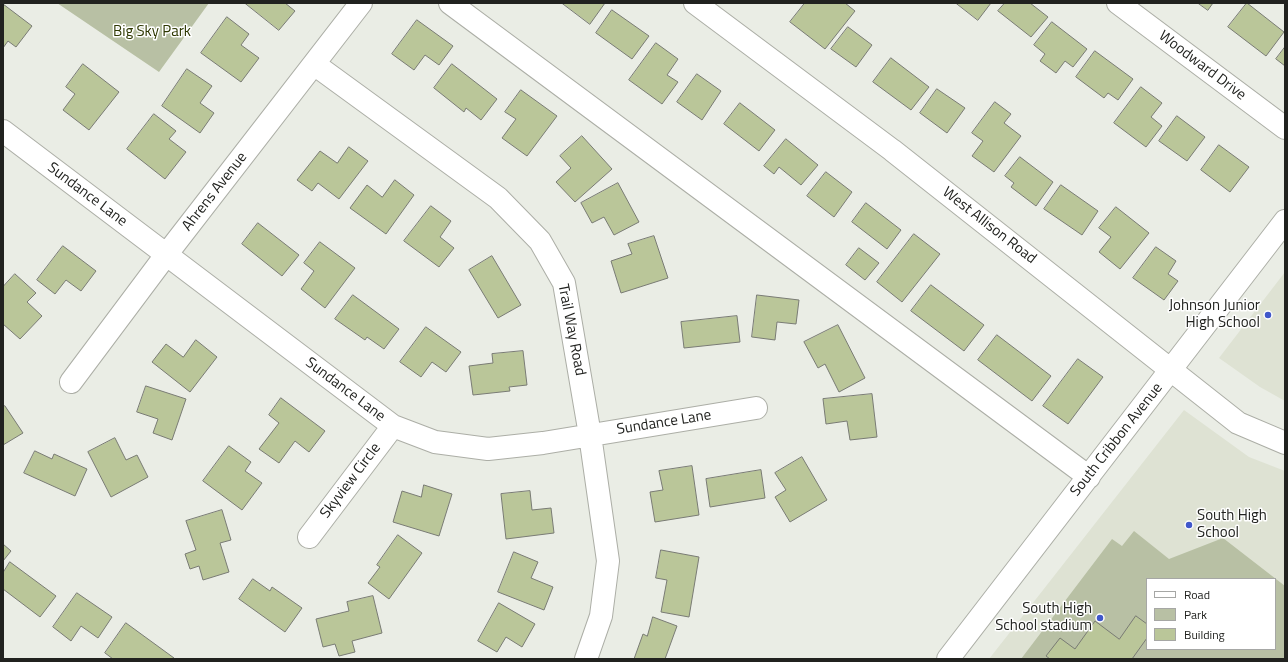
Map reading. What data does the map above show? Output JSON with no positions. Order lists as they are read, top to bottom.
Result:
{
  "streets": {
    "street": [
      "Woodward Drive",
      "Ahrens Avenue",
      "Sundance Lane",
      "West Allison Road",
      "Trail Way Road",
      "South Cribbon Avenue",
      "Skyview Circle"
    ]
  },
  "crossings": [
    ["Ahrens Avenue", "Sundance Lane"],
    ["Ahrens Avenue", "Trail Way Road"],
    ["Sundance Lane", "Trail Way Road"],
    ["Sundance Lane", "Skyview Circle"],
    ["West Allison Road", "South Cribbon Avenue"]
  ],
  "parks": ["Big Sky Park"],
  "places": ["Johnson Junior High School", "South High School", "South High School stadium"],
  "legend": ["Road", "Park", "Building"]
}
